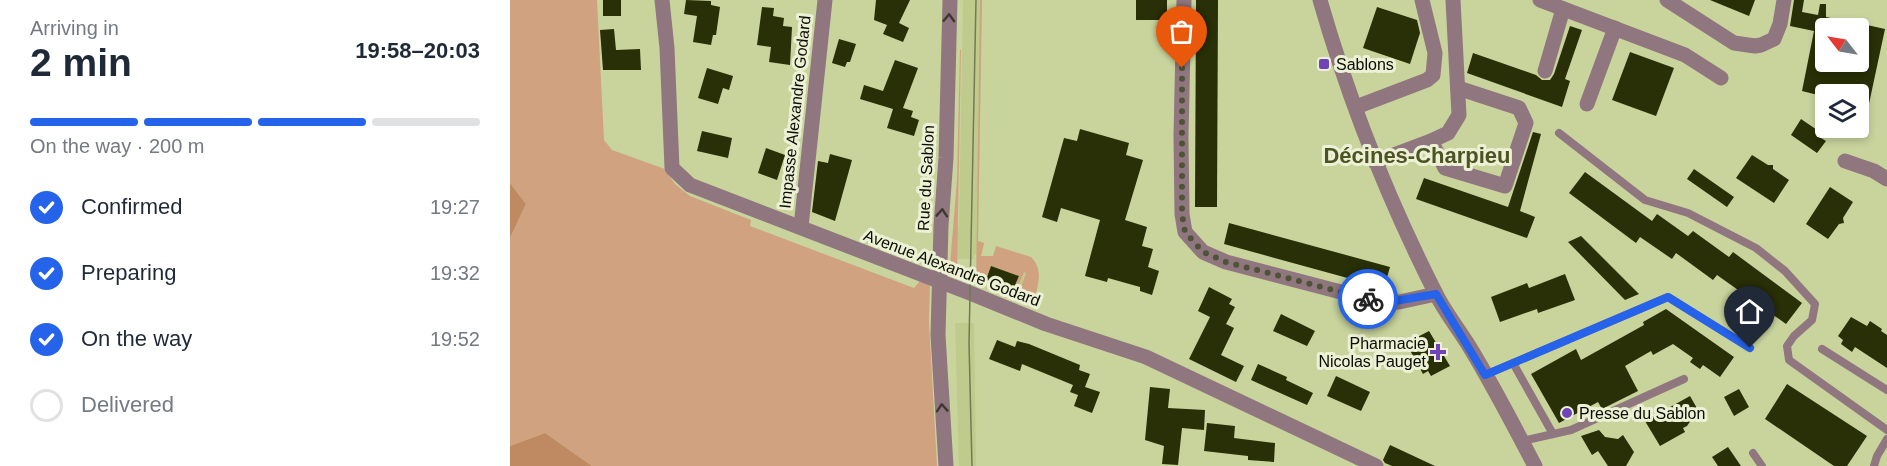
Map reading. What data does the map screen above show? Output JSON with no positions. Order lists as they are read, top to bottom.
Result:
{
  "streets": {
    "street": ["Impasse Alexandre Godard", "Rue du Sablon", "Avenue Alexandre Godard"]
  },
  "crossings": [
    ["Impasse Alexandre Godard", "Avenue Alexandre Godard"],
    ["Rue du Sablon", "Avenue Alexandre Godard"]
  ],
  "one_way": ["Rue du Sablon"],
  "districts": ["Décines-Charpieu"],
  "places": {
    "transit": ["Sablons"],
    "health": ["Pharmacie Nicolas Pauget"],
    "other": ["Presse du Sablon"]
  },
  "north": "top left",
  "page": {
    "heading": ["2 min", "Arriving in", "19:58–20:03"],
    "bar": "On the way · 200 m",
    "list": [
      ["Confirmed", "19:27"],
      ["Preparing", "19:32"],
      ["On the way", "19:52"],
      "Delivered"
    ]
  }
}
